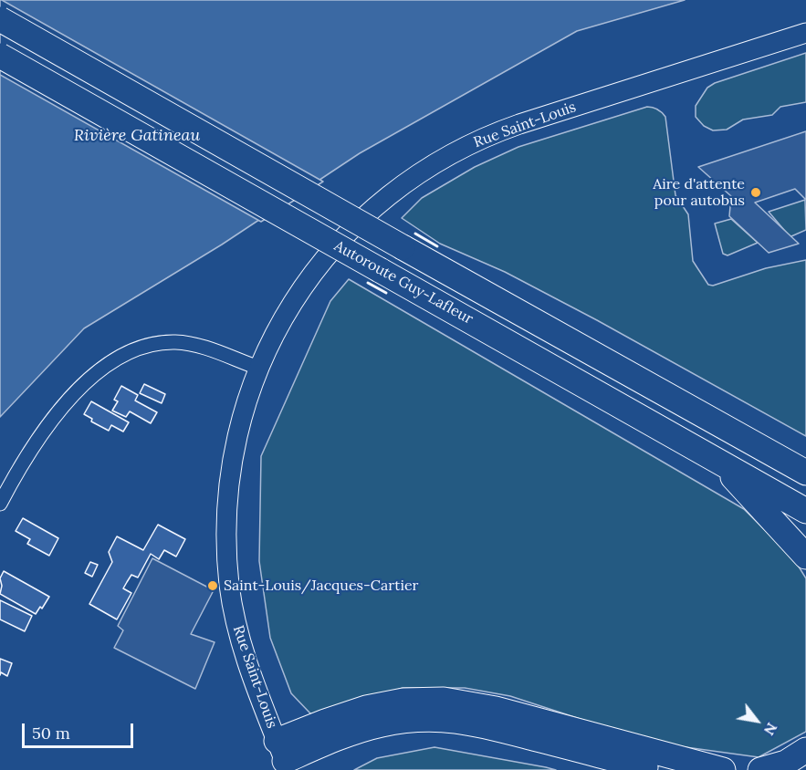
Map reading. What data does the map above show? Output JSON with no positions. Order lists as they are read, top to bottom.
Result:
{
  "streets": {
    "highway": ["Autoroute Guy-Lafleur"],
    "main road": ["Rue Saint-Louis"]
  },
  "water": ["Rivière Gatineau"],
  "places": ["Aire d'attente pour autobus", "Saint-Louis/Jacques-Cartier"],
  "scale_bar": "50 m",
  "north": "bottom right"
}
